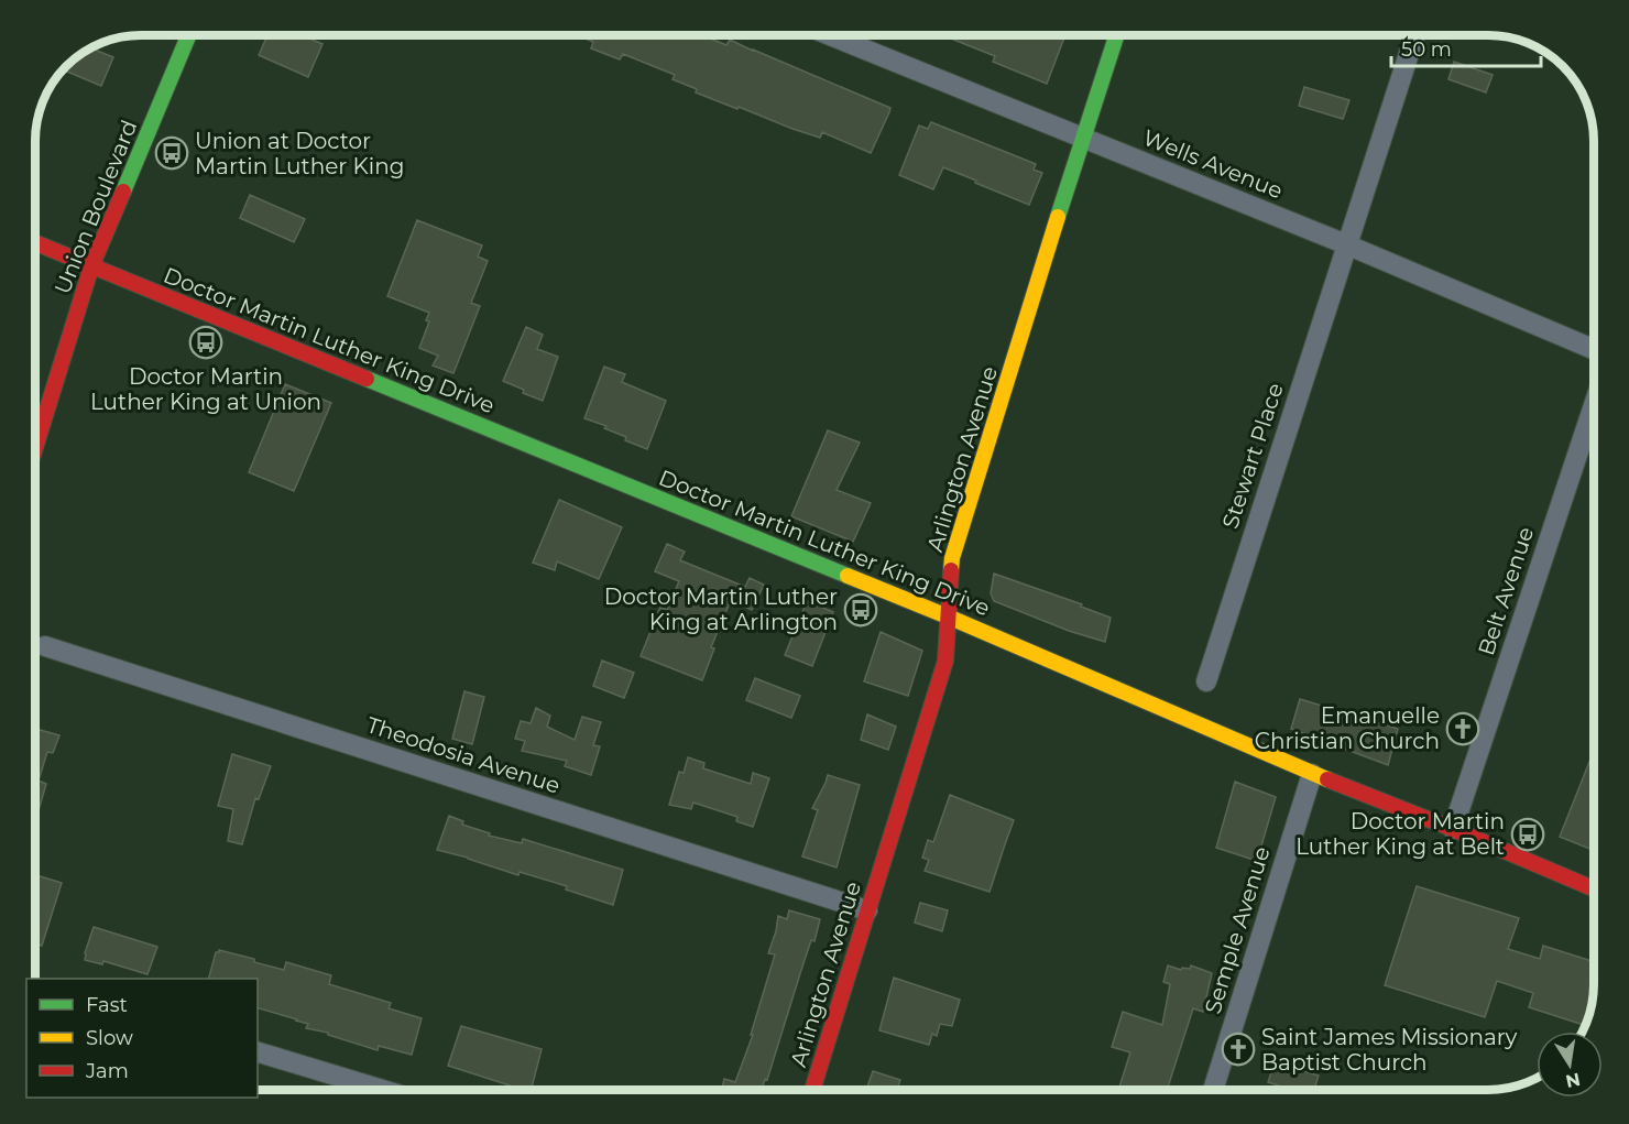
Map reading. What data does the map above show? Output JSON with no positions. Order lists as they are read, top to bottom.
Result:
{
  "streets": {
    "main road": ["Union Boulevard", "Doctor Martin Luther King Drive", "Arlington Avenue"],
    "street": [
      "Wells Avenue",
      "Stewart Place",
      "Belt Avenue",
      "Theodosia Avenue",
      "Semple Avenue"
    ]
  },
  "crossings": [
    ["Wells Avenue", "Stewart Place"],
    ["Wells Avenue", "Arlington Avenue"],
    ["Union Boulevard", "Doctor Martin Luther King Drive"],
    ["Doctor Martin Luther King Drive", "Arlington Avenue"],
    ["Doctor Martin Luther King Drive", "Belt Avenue"],
    ["Doctor Martin Luther King Drive", "Semple Avenue"],
    ["Arlington Avenue", "Theodosia Avenue"]
  ],
  "places": {
    "bus stop": [
      "Union at Doctor Martin Luther King",
      "Doctor Martin Luther King at Union",
      "Doctor Martin Luther King at Arlington",
      "Doctor Martin Luther King at Belt"
    ],
    "church": ["Emanuelle Christian Church", "Saint James Missionary Baptist Church"]
  },
  "legend": ["Fast", "Slow", "Jam"],
  "scale_bar": "50 m",
  "north": "bottom"
}
